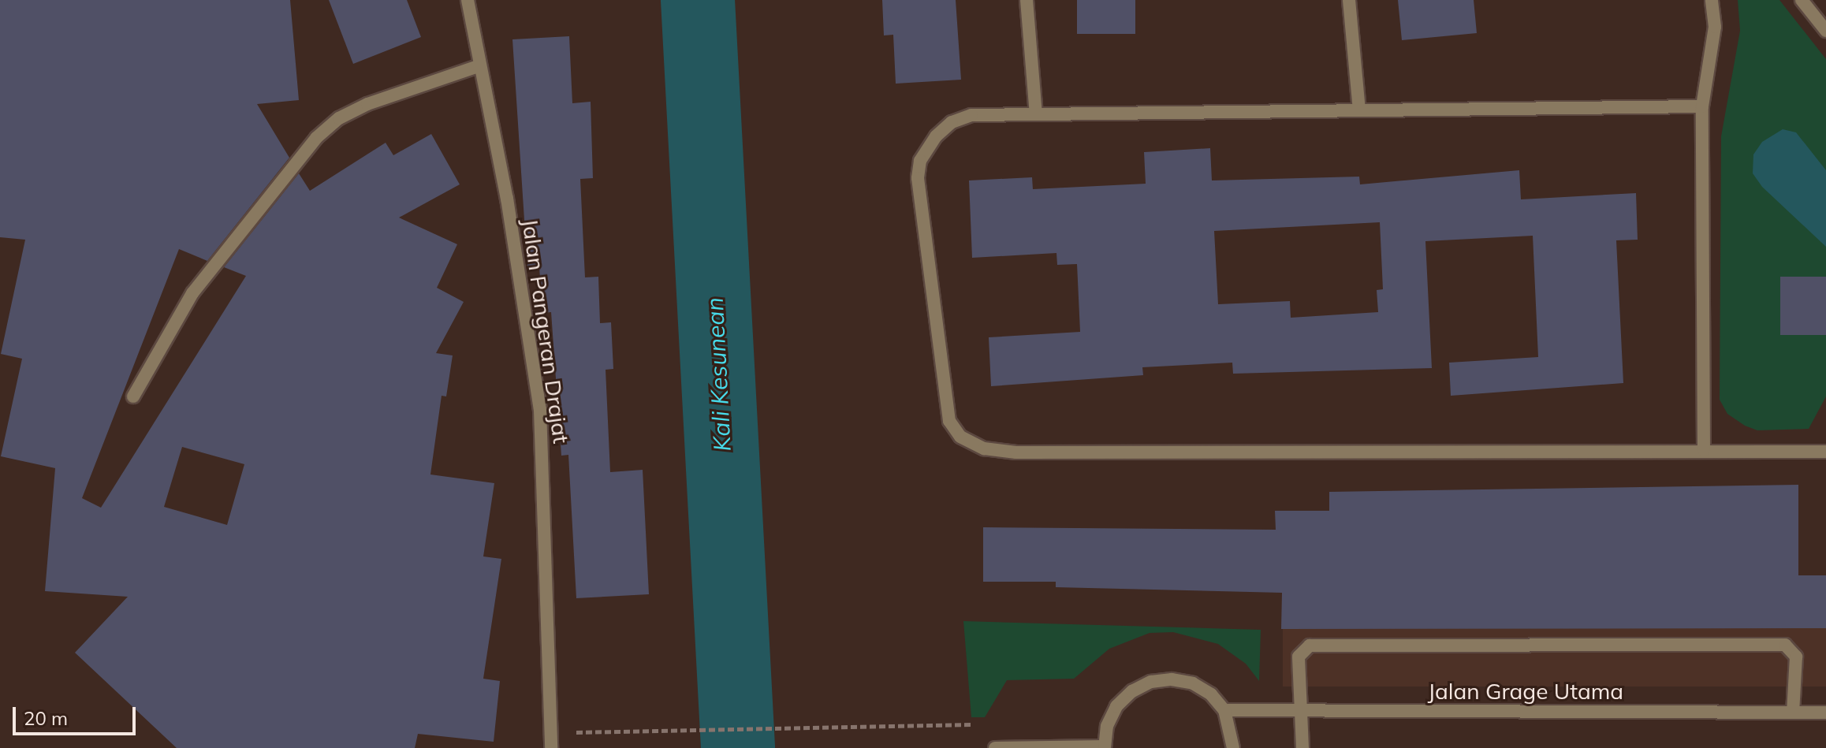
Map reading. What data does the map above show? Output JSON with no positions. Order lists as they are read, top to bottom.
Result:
{
  "streets": {
    "street": ["Jalan Pangeran Drajat", "Jalan Grage Utama"]
  },
  "water": ["Kali Kesunean"],
  "scale_bar": "20 m"
}
